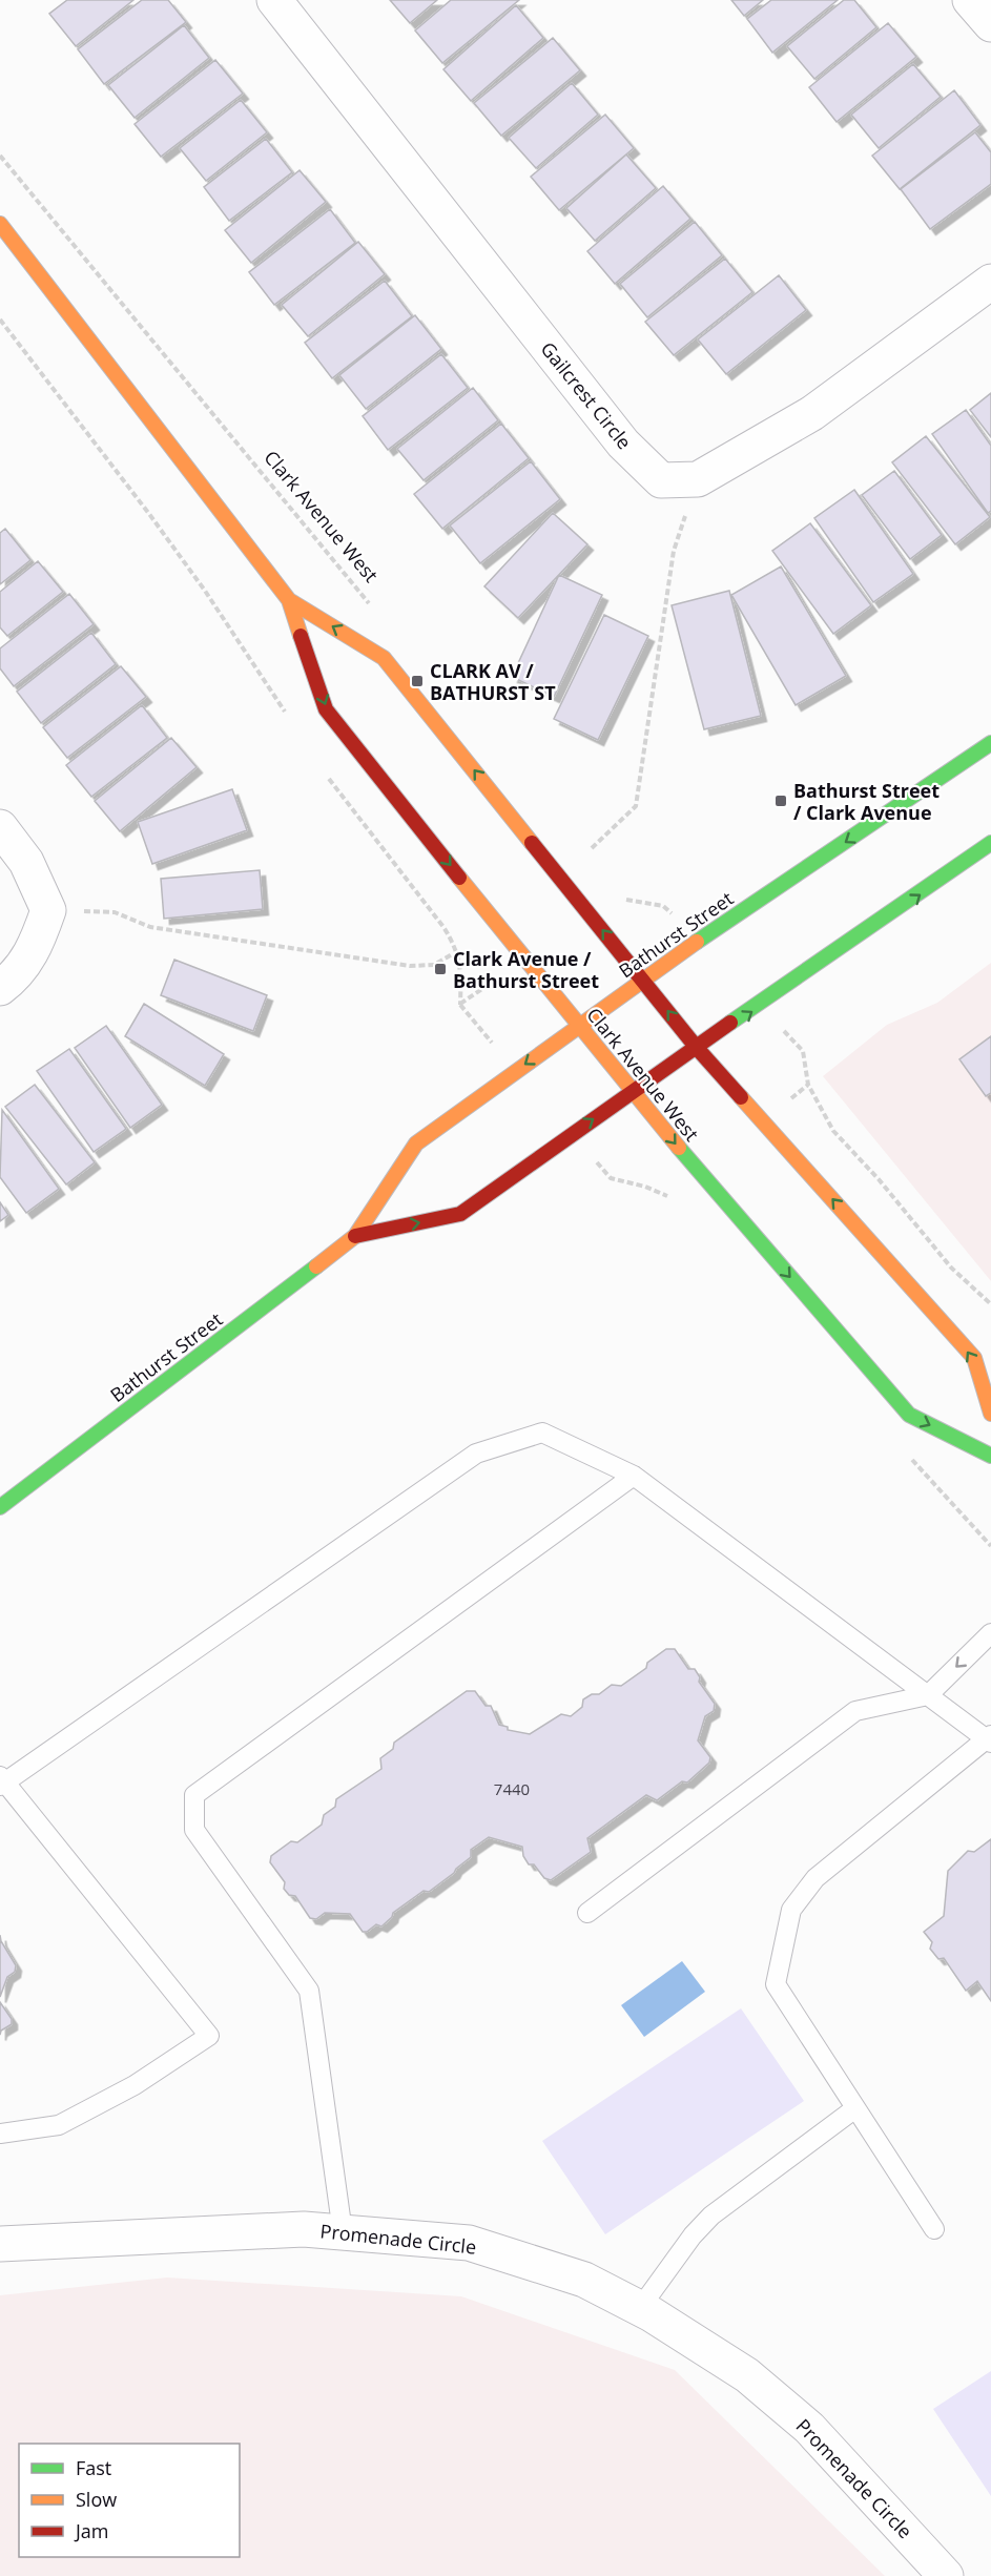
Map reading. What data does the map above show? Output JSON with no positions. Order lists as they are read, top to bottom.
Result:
{
  "streets": {
    "street": [
      "Gailcrest Circle",
      "Clark Avenue West",
      "Bathurst Street",
      "Promenade Circle"
    ]
  },
  "crossings": [
    ["Clark Avenue West", "Bathurst Street"]
  ],
  "places": {
    "transit": ["CLARK AV / BATHURST ST", "Bathurst Street / Clark Avenue", "Clark Avenue / Bathurst Street"]
  },
  "house_numbers": ["7440"],
  "legend": ["Fast", "Slow", "Jam"]
}
